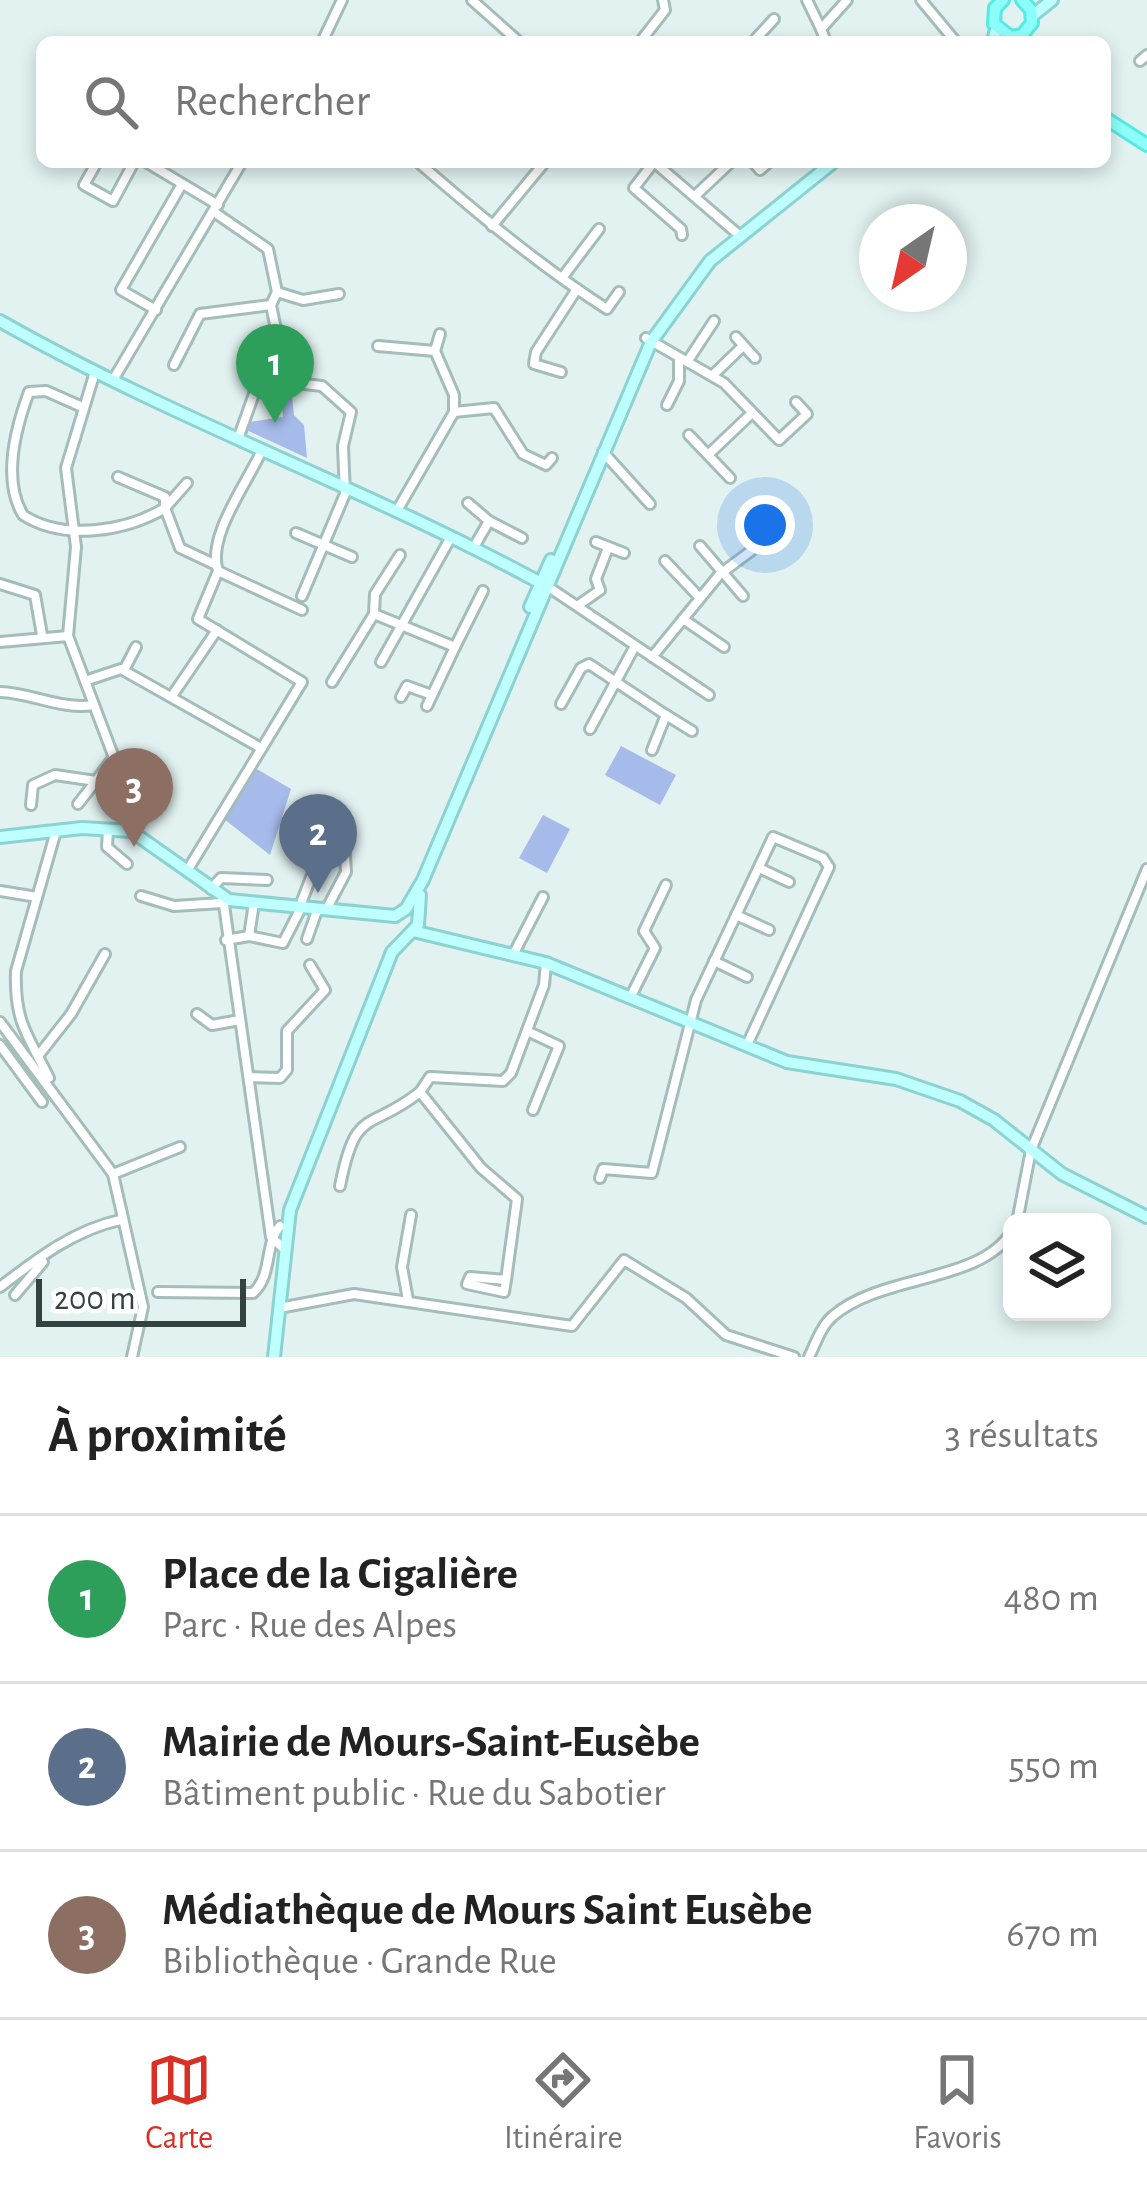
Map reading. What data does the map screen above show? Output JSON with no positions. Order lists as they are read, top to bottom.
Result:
{
  "scale_bar": "200 m",
  "north": "bottom left",
  "page": {
    "search": "Rechercher",
    "pins": ["1", "3", "2"],
    "scale": "200 m",
    "heading": ["À proximité", "3 résultats"],
    "list": [
      {
        "mark": "1",
        "name": "Place de la Cigalière",
        "note": "Parc · Rue des Alpes",
        "value": "480 m"
      },
      {
        "mark": "2",
        "name": "Mairie de Mours-Saint-Eusèbe",
        "note": "Bâtiment public · Rue du Sabotier",
        "value": "550 m"
      },
      {
        "mark": "3",
        "name": "Médiathèque de Mours Saint Eusèbe",
        "note": "Bibliothèque · Grande Rue",
        "value": "670 m"
      }
    ],
    "nav": ["Carte", "Itinéraire", "Favoris"]
  }
}
